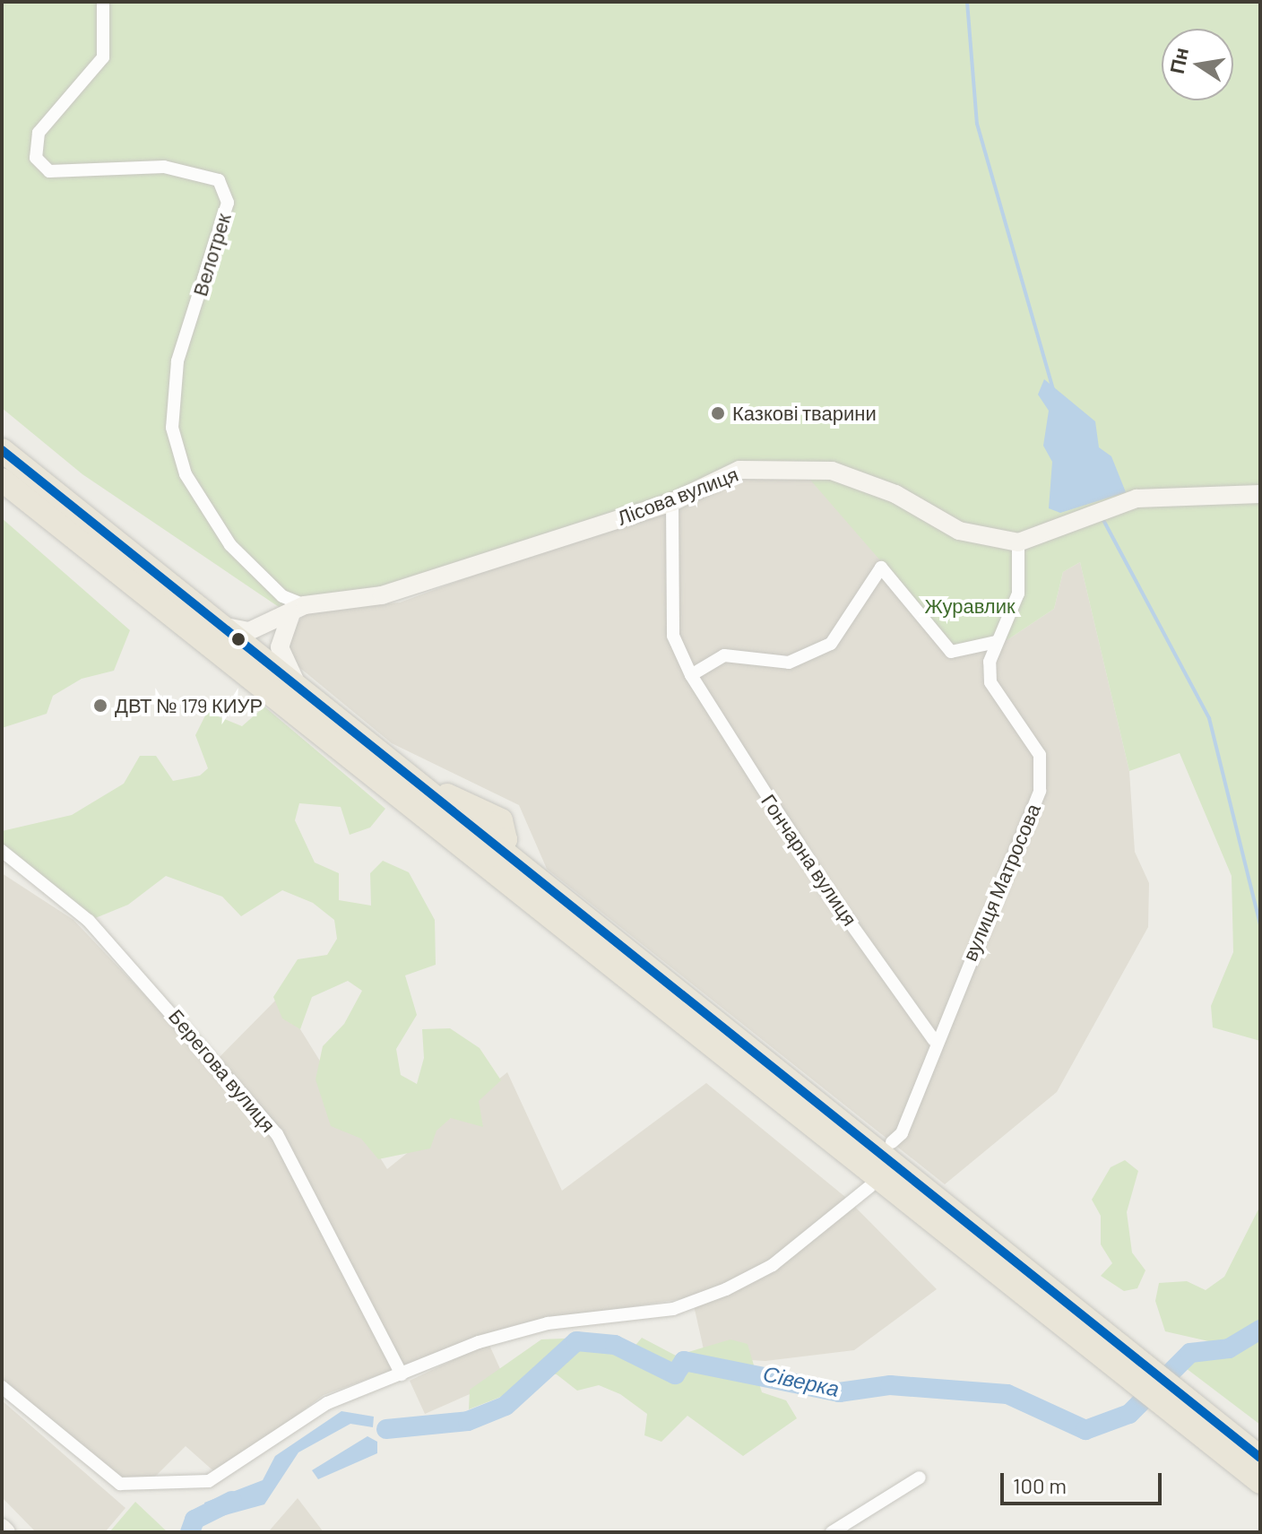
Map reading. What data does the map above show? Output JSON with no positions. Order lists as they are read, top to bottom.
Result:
{
  "streets": {
    "street": [
      "Велотрек",
      "Лісова вулиця",
      "Гончарна вулиця",
      "вулиця Матросова",
      "Берегова вулиця"
    ]
  },
  "crossings": [
    ["Велотрек", "Лісова вулиця"],
    ["Лісова вулиця", "Гончарна вулиця"],
    ["Лісова вулиця", "вулиця Матросова"],
    ["Гончарна вулиця", "вулиця Матросова"]
  ],
  "water": ["Сіверка"],
  "parks": ["Журавлик"],
  "places": ["Казкові тварини", "ДВТ № 179 КИУР"],
  "scale_bar": "100 m",
  "north": "left"
}
